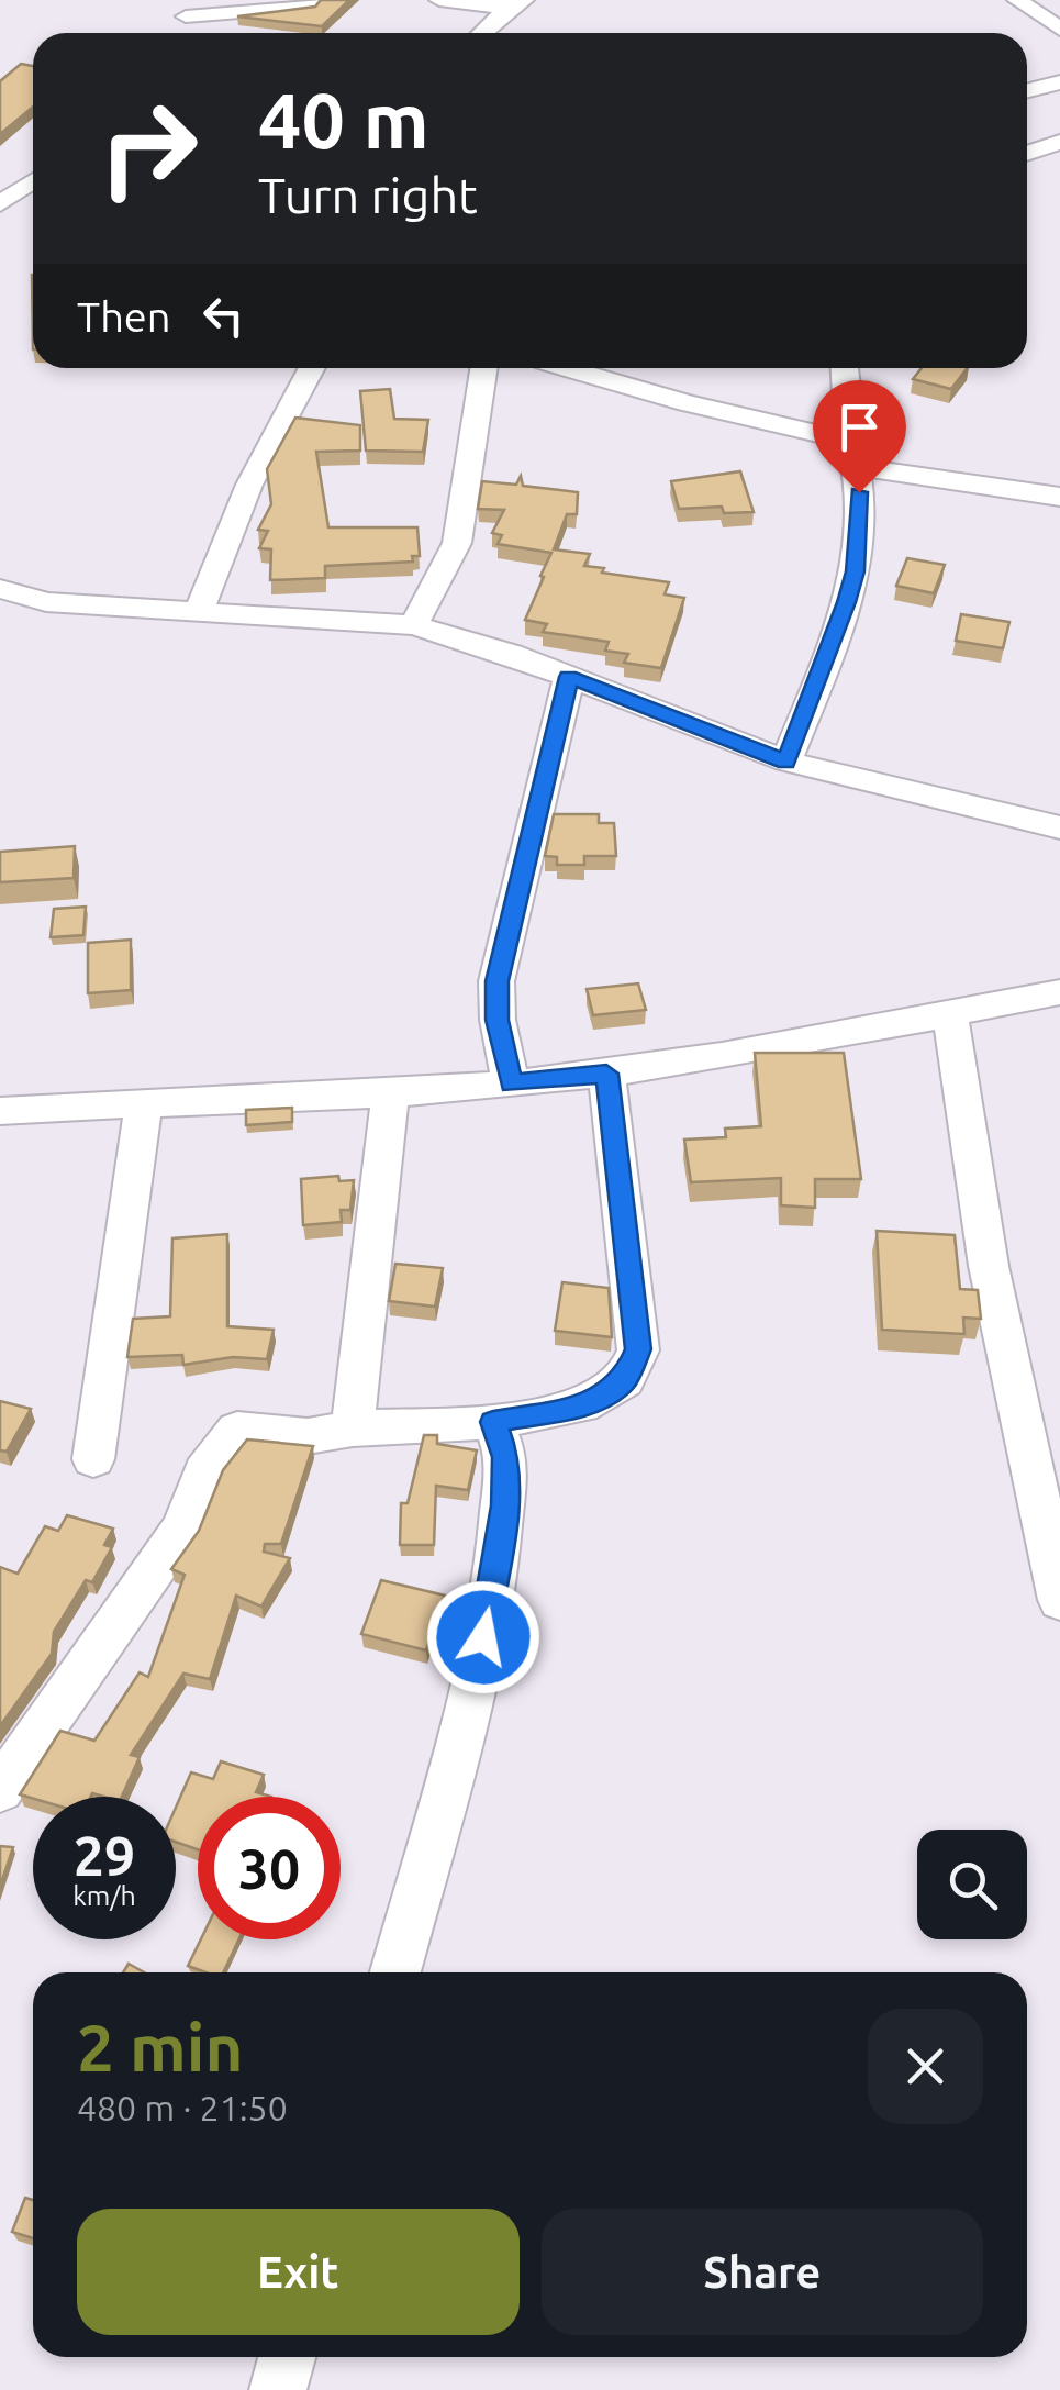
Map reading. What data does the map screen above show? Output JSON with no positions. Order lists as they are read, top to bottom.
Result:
{
  "page": {
    "turn": ["40 m", "Turn right"],
    "then": "Then",
    "speed": "29 km/h",
    "limit": "30",
    "heading": ["2 min", "480 m · 21:50"],
    "buttons": ["Exit", "Share"]
  }
}
